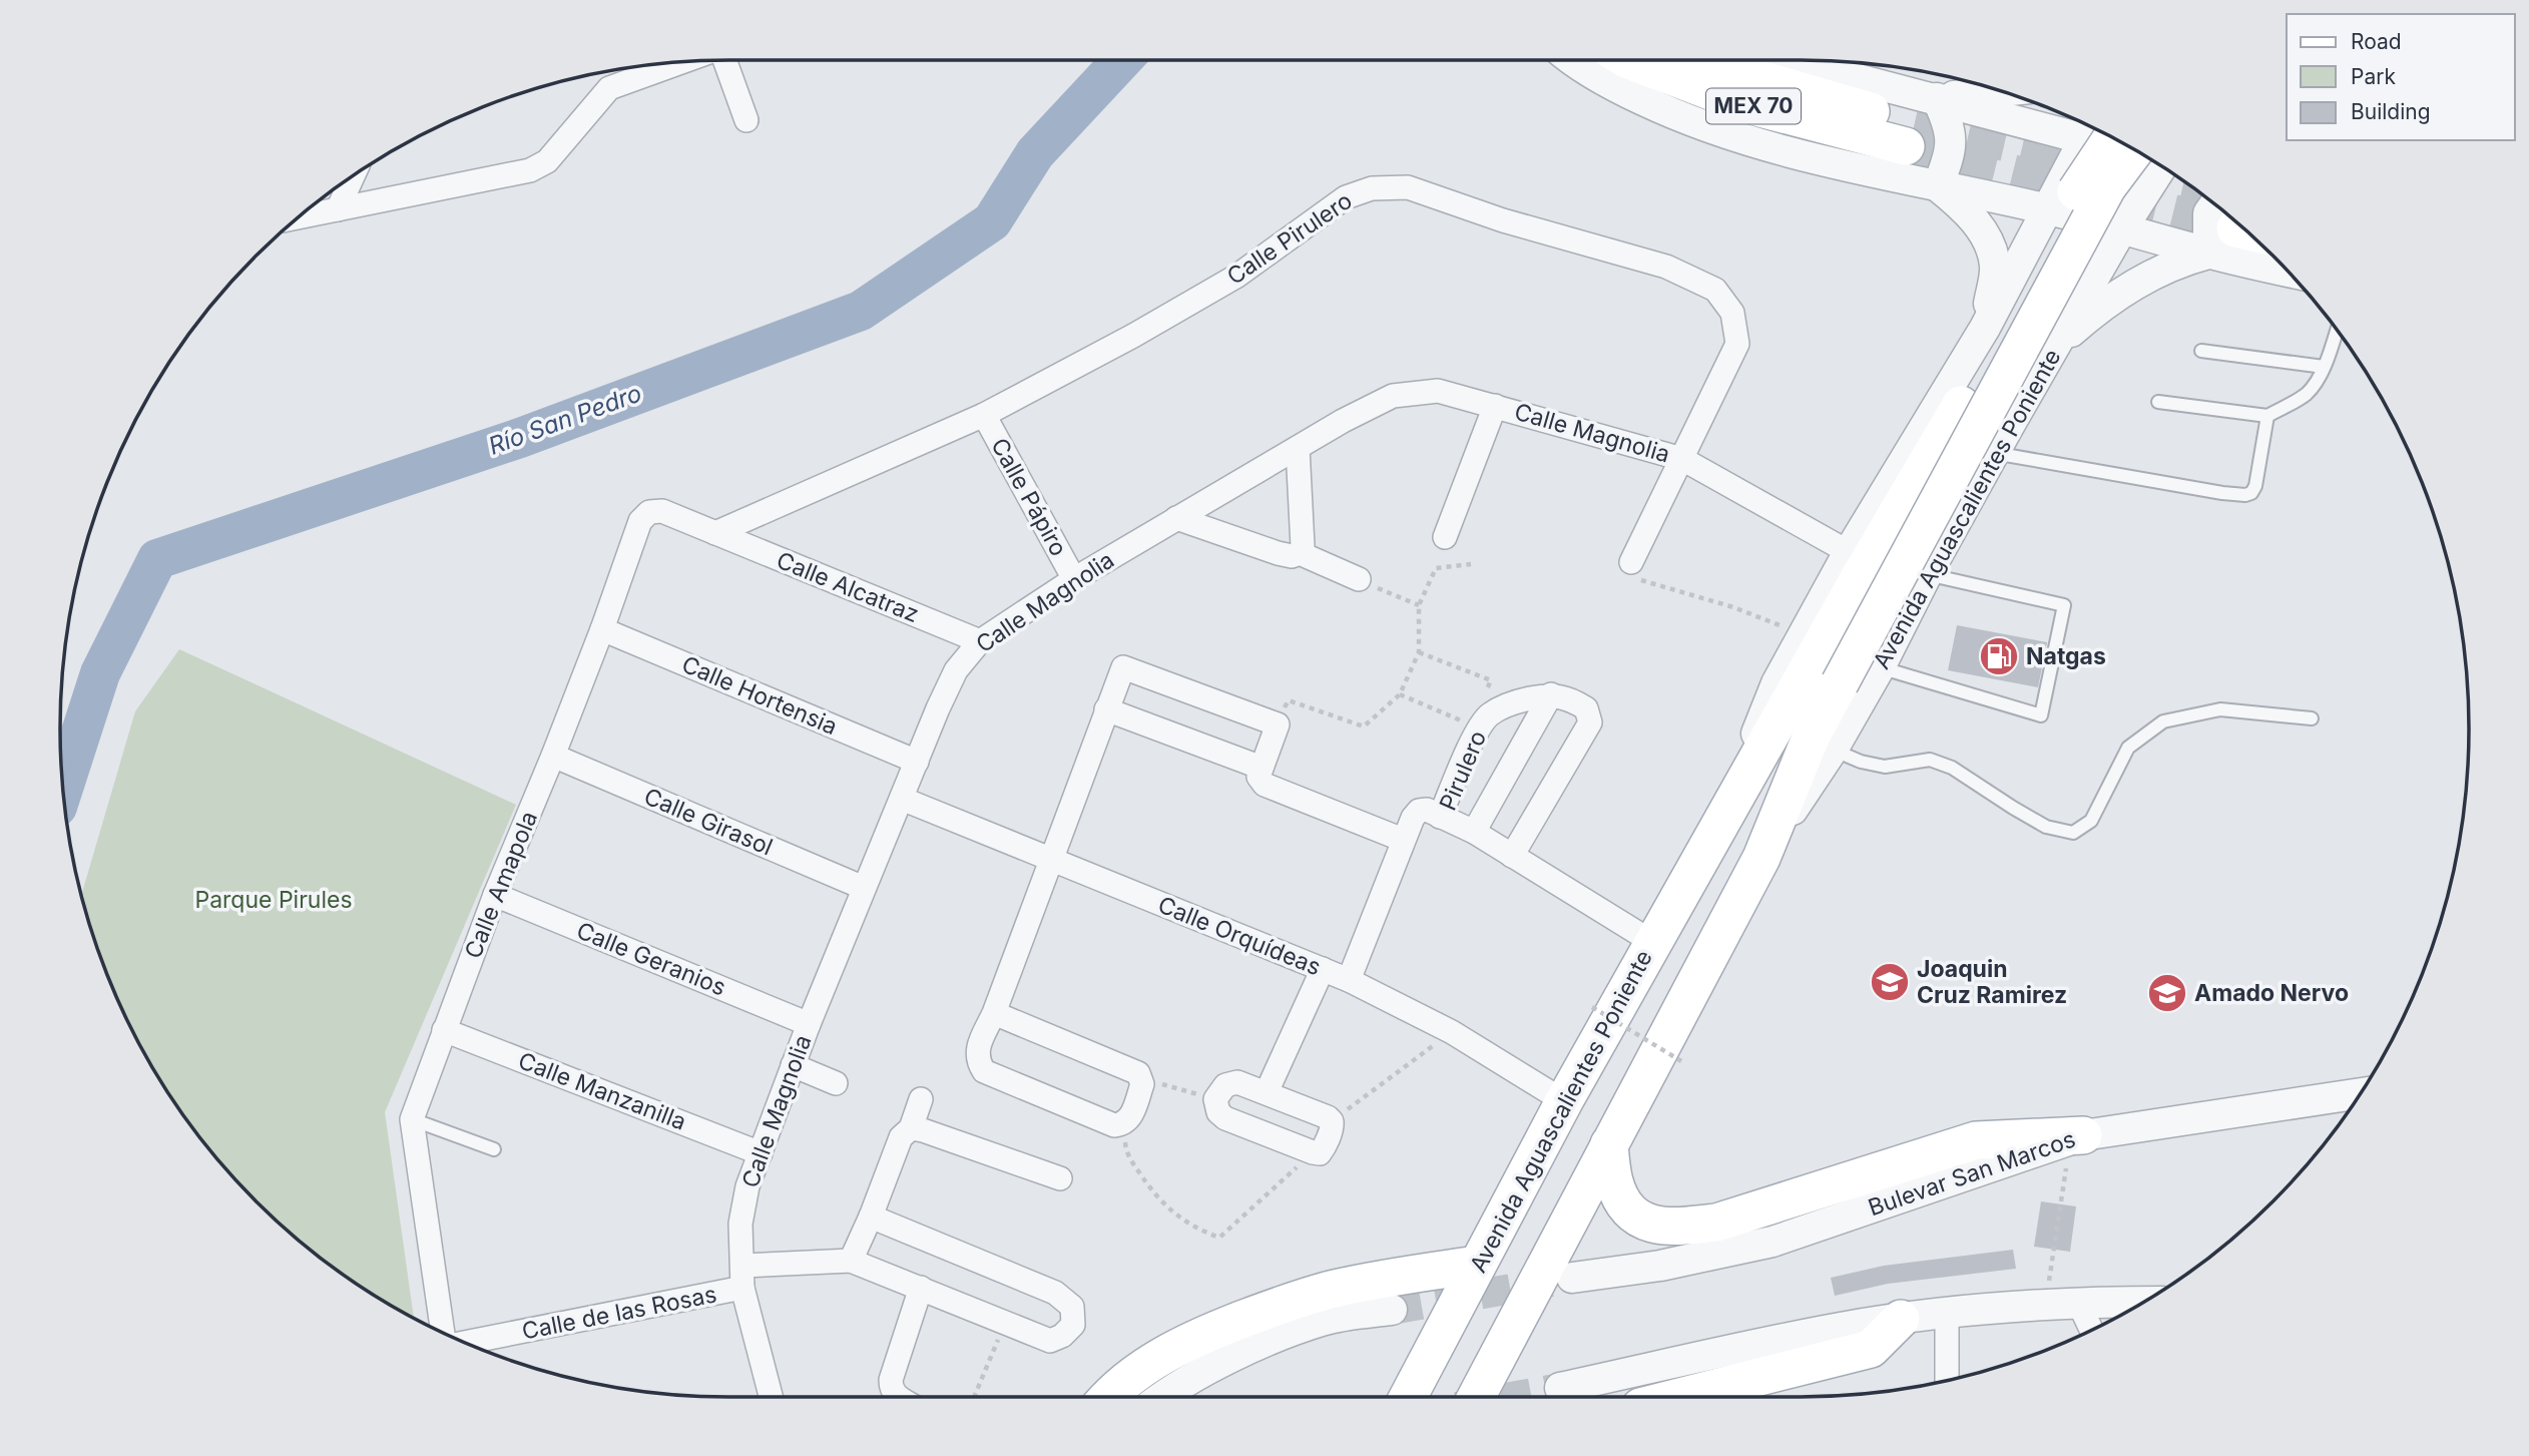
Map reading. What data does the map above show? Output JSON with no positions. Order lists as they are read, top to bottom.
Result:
{
  "streets": {
    "main road": ["MEX 70", "Avenida Aguascalientes Poniente"],
    "street": [
      "Calle Pirulero",
      "Calle Magnolia",
      "Calle Pápiro",
      "Calle Alcatraz",
      "Calle Hortensia",
      "Pirulero",
      "Calle Girasol",
      "Calle Amapola",
      "Calle Orquídeas",
      "Calle Geranios",
      "Calle Manzanilla",
      "Bulevar San Marcos",
      "Calle de las Rosas"
    ]
  },
  "crossings": [
    ["MEX 70", "Avenida Aguascalientes Poniente"],
    ["Calle Pirulero", "Calle Magnolia"],
    ["Calle Pirulero", "Calle Pápiro"],
    ["Calle Pirulero", "Calle Alcatraz"],
    ["Calle Pirulero", "Calle Amapola"],
    ["Calle Magnolia", "Calle Pápiro"],
    ["Calle Magnolia", "Avenida Aguascalientes Poniente"],
    ["Calle Magnolia", "Calle Alcatraz"],
    ["Calle Magnolia", "Calle Hortensia"],
    ["Calle Magnolia", "Calle Girasol"],
    ["Calle Magnolia", "Calle Orquídeas"],
    ["Calle Magnolia", "Calle Geranios"],
    ["Calle Magnolia", "Calle Manzanilla"],
    ["Calle Magnolia", "Calle de las Rosas"],
    ["Avenida Aguascalientes Poniente", "Pirulero"],
    ["Avenida Aguascalientes Poniente", "Calle Orquídeas"],
    ["Calle Alcatraz", "Calle Amapola"],
    ["Calle Hortensia", "Calle Amapola"],
    ["Calle Girasol", "Calle Amapola"],
    ["Calle Amapola", "Calle Geranios"],
    ["Calle Amapola", "Calle Manzanilla"]
  ],
  "water": ["Río San Pedro"],
  "parks": ["Parque Pirules"],
  "places": {
    "fuel station": ["Natgas"],
    "school or university": ["Joaquin Cruz Ramirez", "Amado Nervo"]
  },
  "legend": ["Road", "Park", "Building"]
}
